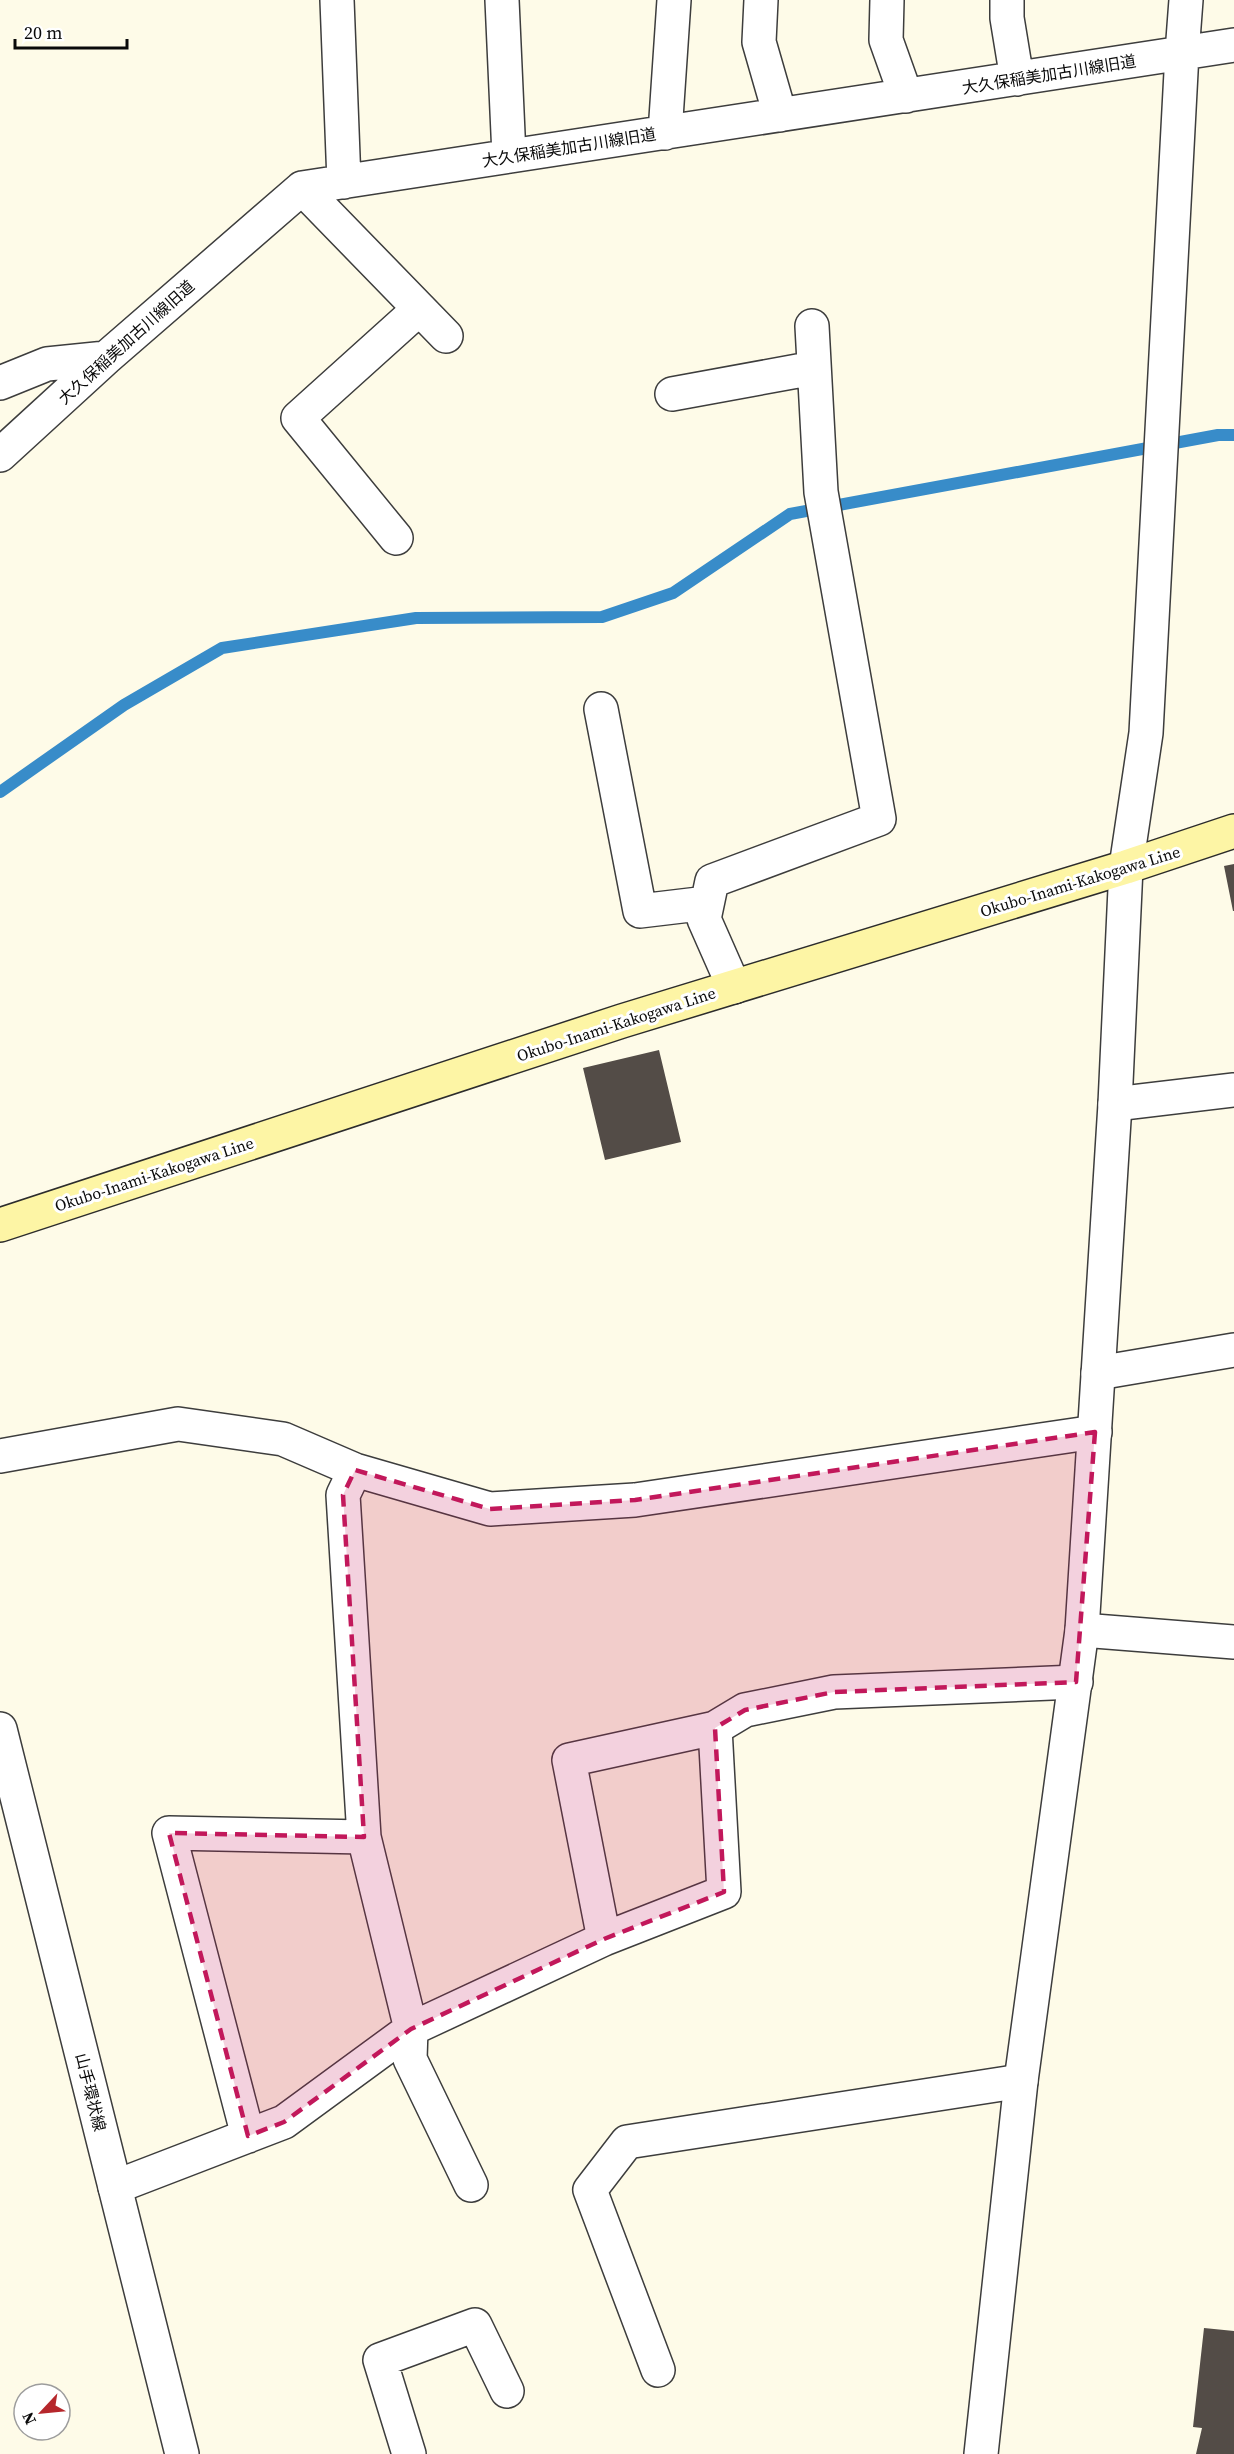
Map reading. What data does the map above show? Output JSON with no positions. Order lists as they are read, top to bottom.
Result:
{
  "streets": {
    "main road": ["Okubo-Inami-Kakogawa Line"],
    "street": ["大久保稲美加古川線旧道", "山手環状線"]
  },
  "scale_bar": "20 m",
  "north": "bottom left"
}
